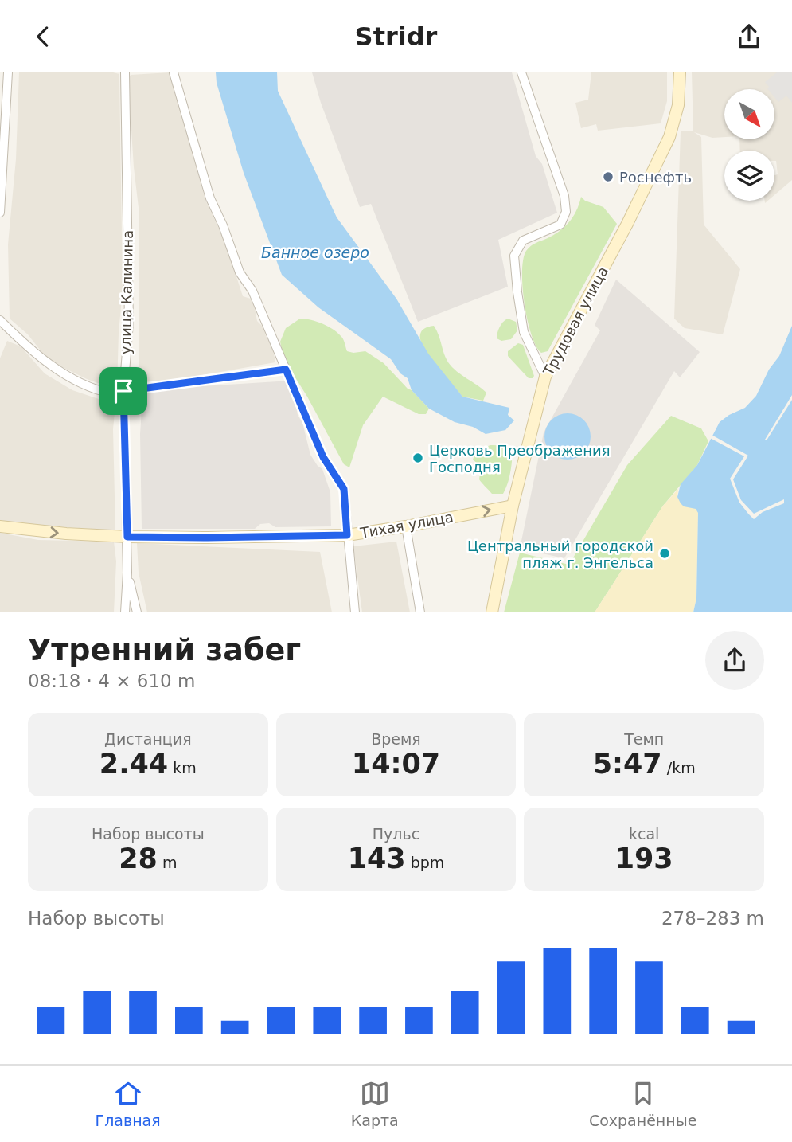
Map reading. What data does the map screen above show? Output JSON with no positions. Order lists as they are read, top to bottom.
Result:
{
  "streets": {
    "main road": ["Трудовая улица", "Тихая улица"],
    "street": ["улица Калинина"]
  },
  "crossings": [
    ["улица Калинина", "Тихая улица"],
    ["Трудовая улица", "Тихая улица"]
  ],
  "one_way": ["Тихая улица"],
  "water": ["Банное озеро"],
  "places": ["Роснефть", "Церковь Преображения Господня", "Центральный городской пляж г. Энгельса"],
  "north": "bottom right",
  "page": {
    "header": "Stridr",
    "heading": ["Утренний забег", "08:18 · 4 × 610 m"],
    "stats": [
      ["Дистанция", "2.44 km"],
      ["Время", "14:07"],
      ["Темп", "5:47 /km"],
      ["Набор высоты", "28 m"],
      ["Пульс", "143 bpm"],
      ["kcal", "193"]
    ],
    "chart": ["Набор высоты", "278–283 m"],
    "tabs": ["Главная", "Карта", "Сохранённые"]
  }
}
